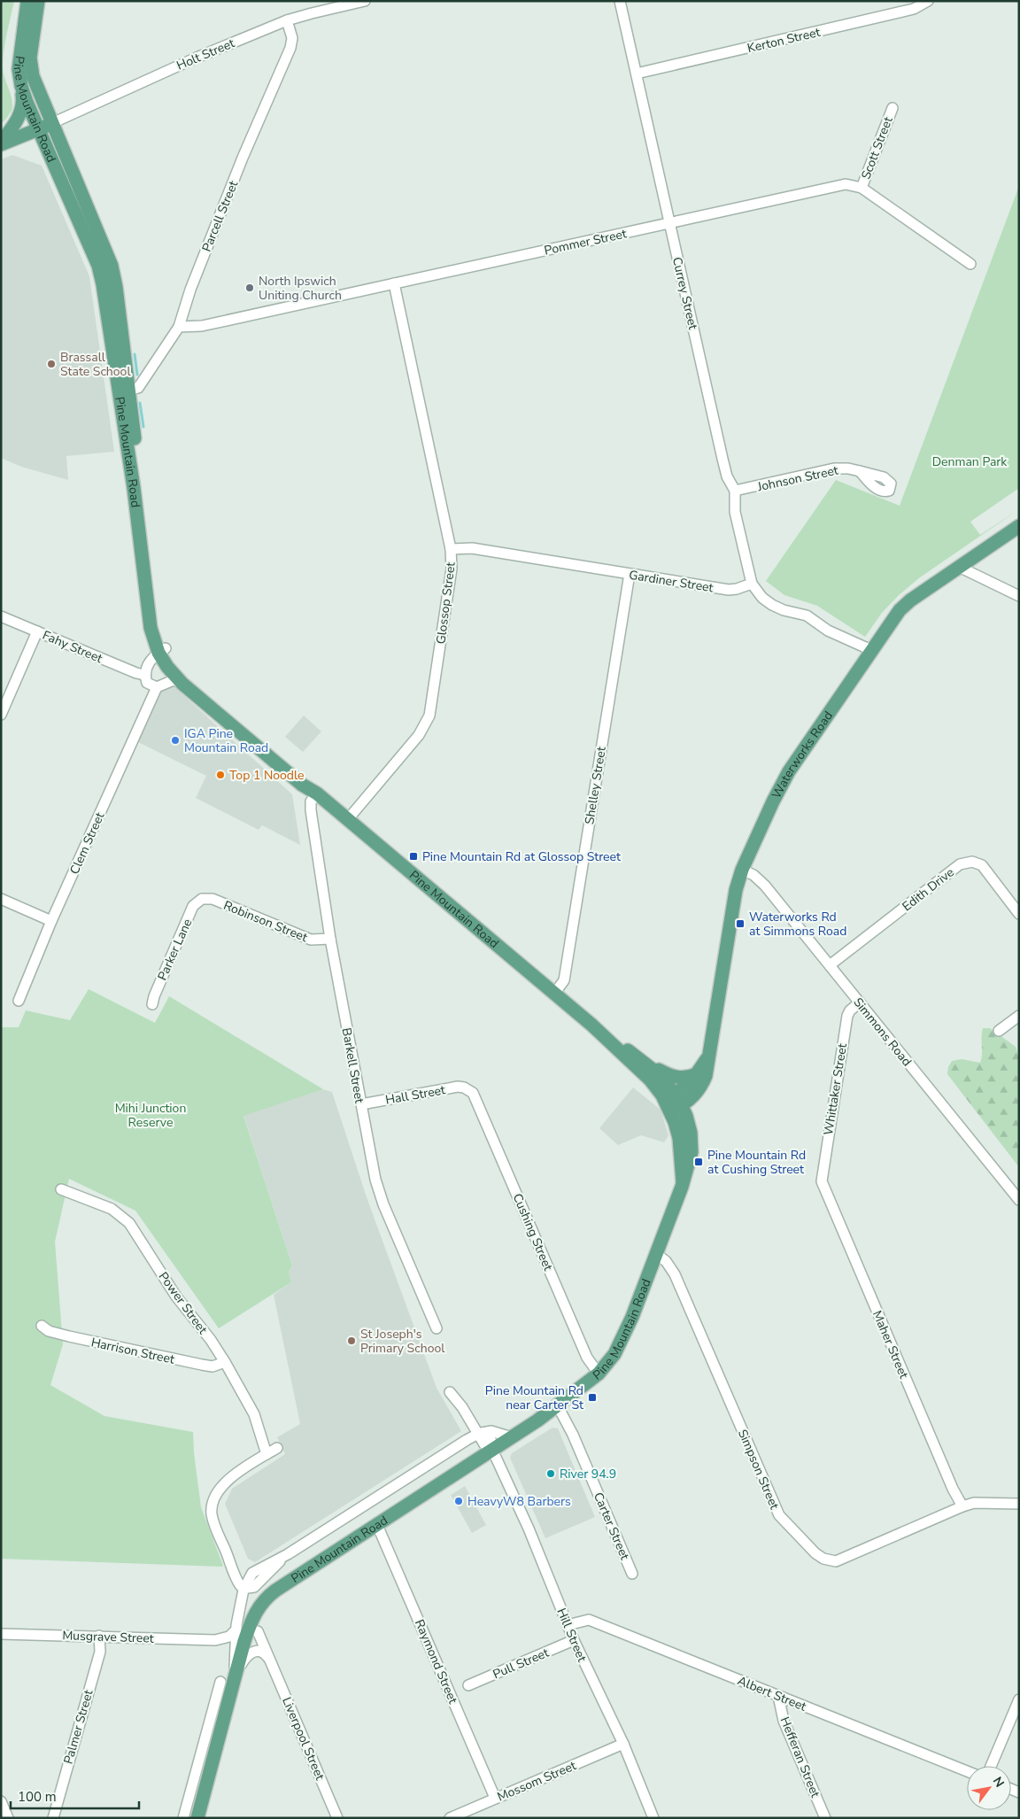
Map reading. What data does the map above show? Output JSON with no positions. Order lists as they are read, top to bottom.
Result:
{
  "streets": {
    "main road": ["Pine Mountain Road", "Waterworks Road"],
    "street": [
      "Kerton Street",
      "Holt Street",
      "Scott Street",
      "Parcell Street",
      "Pommer Street",
      "Currey Street",
      "Johnson Street",
      "Gardiner Street",
      "Glossop Street",
      "Fahy Street",
      "Shelley Street",
      "Clem Street",
      "Edith Drive",
      "Robinson Street",
      "Parker Lane",
      "Simmons Road",
      "Barkell Street",
      "Whittaker Street",
      "Hall Street",
      "Cushing Street",
      "Power Street",
      "Maher Street",
      "Harrison Street",
      "Simpson Street",
      "Carter Street",
      "Hill Street",
      "Musgrave Street",
      "Raymond Street",
      "Pull Street",
      "Albert Street",
      "Palmer Street",
      "Liverpool Street",
      "Hefferan Street",
      "Mossom Street"
    ]
  },
  "crossings": [
    ["Kerton Street", "Currey Street"],
    ["Holt Street", "Pine Mountain Road"],
    ["Holt Street", "Parcell Street"],
    ["Pine Mountain Road", "Parcell Street"],
    ["Pine Mountain Road", "Glossop Street"],
    ["Pine Mountain Road", "Waterworks Road"],
    ["Pine Mountain Road", "Shelley Street"],
    ["Pine Mountain Road", "Barkell Street"],
    ["Pine Mountain Road", "Cushing Street"],
    ["Pine Mountain Road", "Simpson Street"],
    ["Pine Mountain Road", "Carter Street"],
    ["Pine Mountain Road", "Hill Street"],
    ["Pine Mountain Road", "Musgrave Street"],
    ["Pine Mountain Road", "Raymond Street"],
    ["Scott Street", "Pommer Street"],
    ["Parcell Street", "Pommer Street"],
    ["Pommer Street", "Currey Street"],
    ["Pommer Street", "Glossop Street"],
    ["Currey Street", "Johnson Street"],
    ["Currey Street", "Gardiner Street"],
    ["Gardiner Street", "Glossop Street"],
    ["Gardiner Street", "Shelley Street"],
    ["Waterworks Road", "Simmons Road"],
    ["Edith Drive", "Simmons Road"],
    ["Robinson Street", "Parker Lane"],
    ["Robinson Street", "Barkell Street"],
    ["Simmons Road", "Whittaker Street"],
    ["Barkell Street", "Hall Street"],
    ["Whittaker Street", "Maher Street"],
    ["Hall Street", "Cushing Street"],
    ["Power Street", "Harrison Street"],
    ["Maher Street", "Simpson Street"],
    ["Hill Street", "Pull Street"],
    ["Hill Street", "Albert Street"],
    ["Hill Street", "Mossom Street"],
    ["Musgrave Street", "Palmer Street"],
    ["Raymond Street", "Mossom Street"],
    ["Albert Street", "Hefferan Street"]
  ],
  "parks": ["Denman Park", "Mihi Junction Reserve"],
  "places": {
    "other": [
      "North Ipswich Uniting Church",
      "Brassall State School",
      "IGA Pine Mountain Road",
      "Top 1 Noodle",
      "St Joseph's Primary School",
      "River 94.9",
      "HeavyW8 Barbers"
    ],
    "transit": [
      "Pine Mountain Rd at Glossop Street",
      "Waterworks Rd at Simmons Road",
      "Pine Mountain Rd at Cushing Street",
      "Pine Mountain Rd near Carter St"
    ]
  },
  "scale_bar": "100 m",
  "north": "top right"
}
